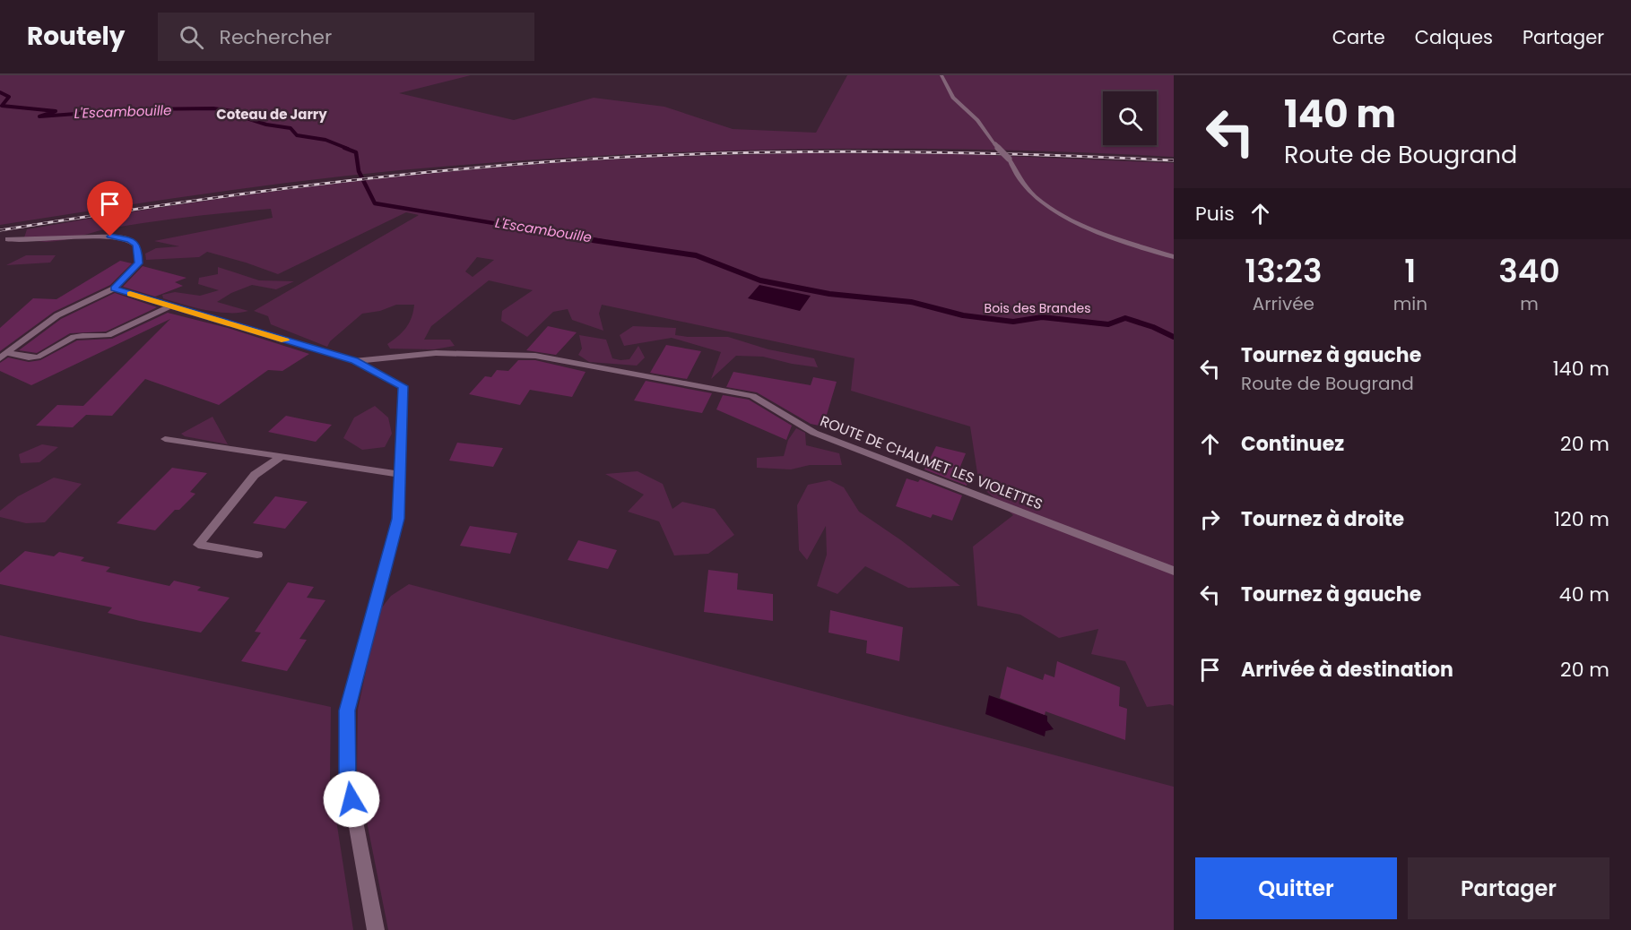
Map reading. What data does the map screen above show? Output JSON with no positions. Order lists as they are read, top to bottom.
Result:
{
  "streets": {
    "street": ["ROUTE DE CHAUMET LES VIOLETTES"]
  },
  "districts": ["Coteau de Jarry"],
  "water": ["L'Escambouille"],
  "parks": ["Bois des Brandes"],
  "page": {
    "header": "Routely",
    "search": "Rechercher",
    "nav": ["Carte", "Calques", "Partager"],
    "turn": ["140 m", "Route de Bougrand"],
    "then": "Puis",
    "eta": [
      "13:23",
      "Arrivée",
      "1",
      "min",
      "340",
      "m"
    ],
    "list": [
      {
        "name": "Tournez à gauche",
        "note": "Route de Bougrand",
        "value": "140 m"
      },
      {
        "name": "Continuez",
        "value": "20 m"
      },
      {
        "name": "Tournez à droite",
        "value": "120 m"
      },
      {
        "name": "Tournez à gauche",
        "value": "40 m"
      },
      {
        "name": "Arrivée à destination",
        "value": "20 m"
      }
    ],
    "buttons": ["Quitter", "Partager"]
  }
}
